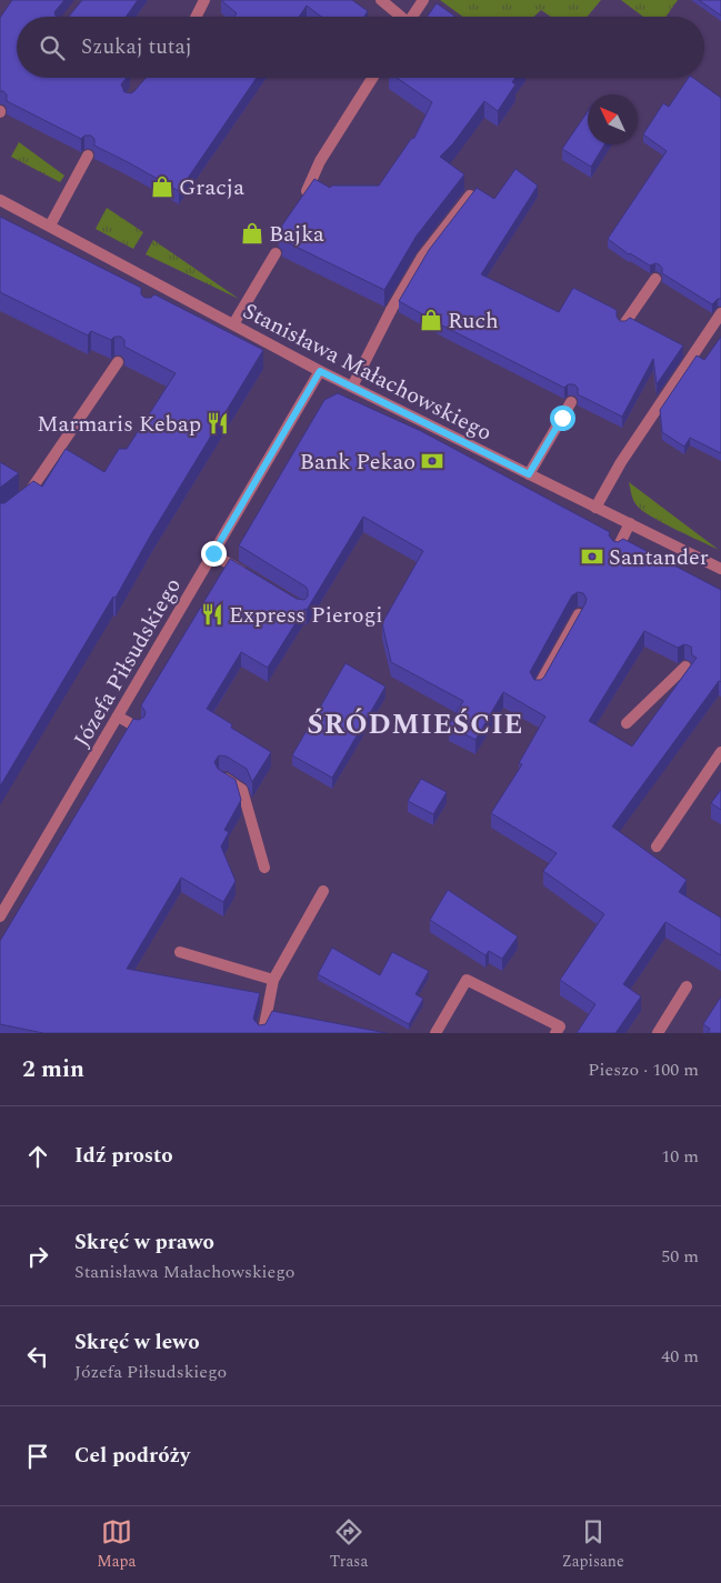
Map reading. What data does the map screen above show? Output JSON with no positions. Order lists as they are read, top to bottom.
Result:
{
  "streets": {
    "street": ["Stanisława Małachowskiego", "Józefa Piłsudskiego"]
  },
  "crossings": [
    ["Stanisława Małachowskiego", "Józefa Piłsudskiego"]
  ],
  "districts": ["ŚRÓDMIEŚCIE"],
  "places": {
    "shop": ["Gracja", "Bajka", "Ruch"],
    "restaurant": ["Marmaris Kebap", "Express Pierogi"],
    "bank": ["Bank Pekao", "Santander"]
  },
  "north": "top left",
  "page": {
    "search": "Szukaj tutaj",
    "heading": ["2 min", "Pieszo · 100 m"],
    "list": [
      ["Idź prosto", "10 m"],
      ["Skręć w prawo", "Stanisława Małachowskiego", "50 m"],
      ["Skręć w lewo", "Józefa Piłsudskiego", "40 m"],
      "Cel podróży"
    ],
    "nav": ["Mapa", "Trasa", "Zapisane"]
  }
}
